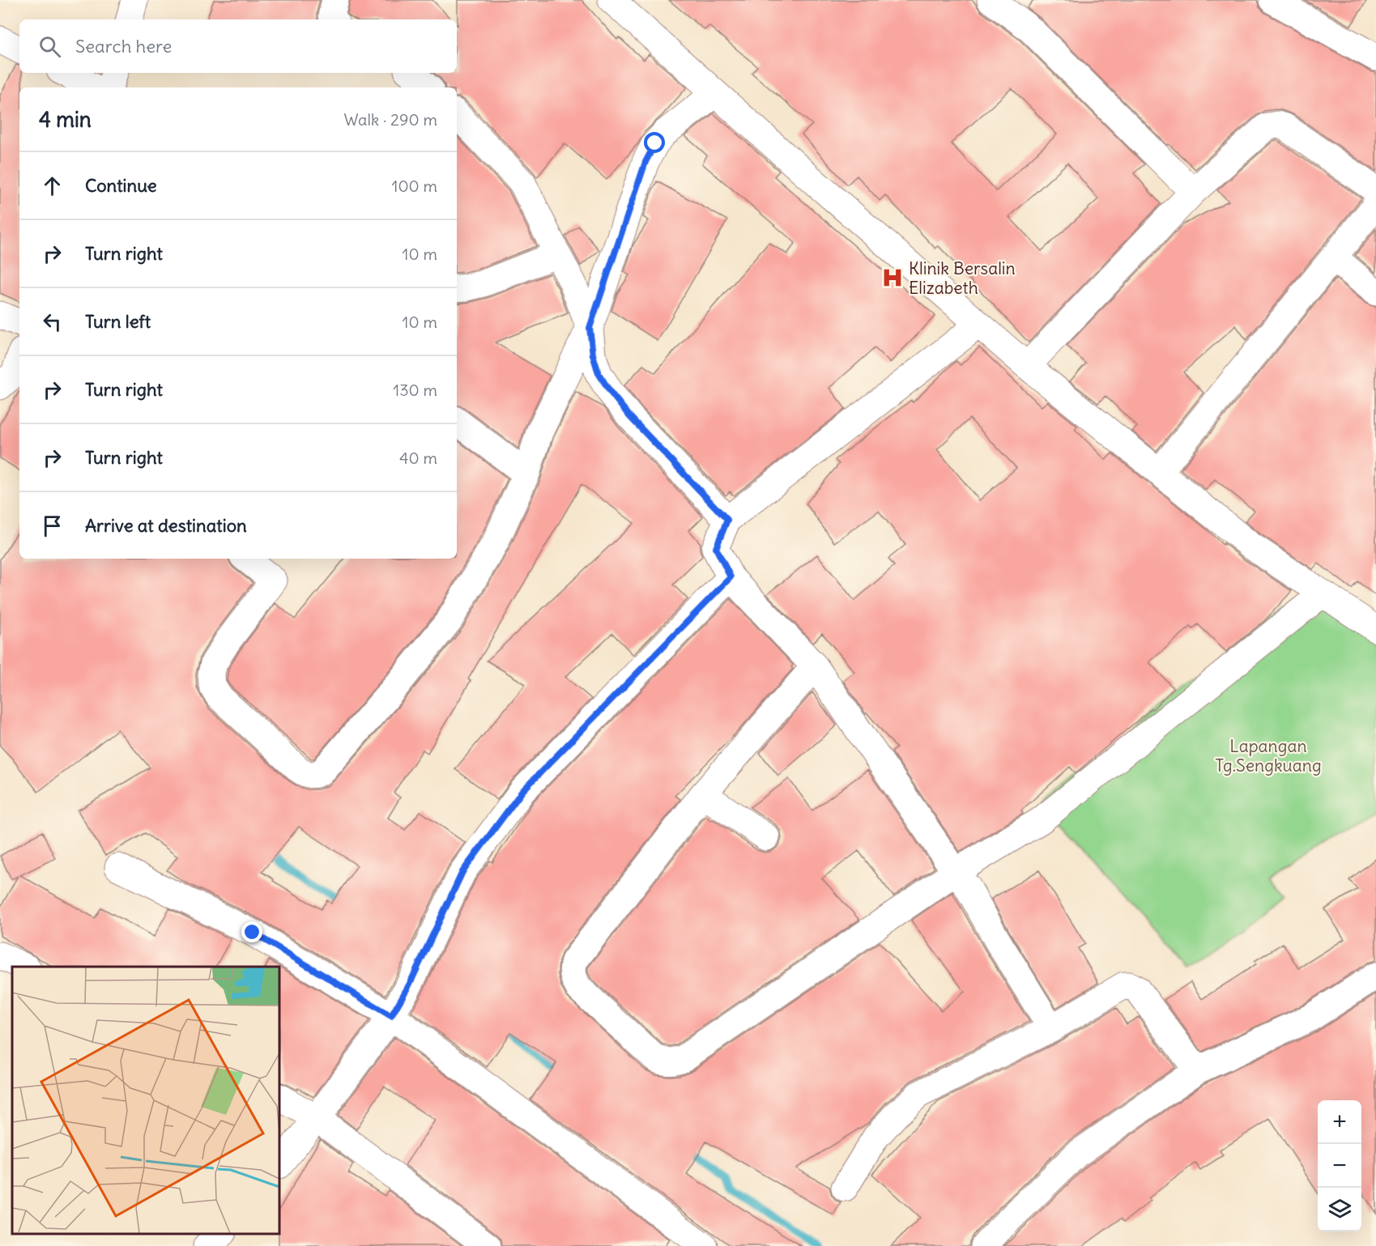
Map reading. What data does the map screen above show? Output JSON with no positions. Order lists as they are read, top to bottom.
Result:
{
  "parks": ["Lapangan Tg.Sengkuang"],
  "places": {
    "hospital": ["Klinik Bersalin Elizabeth"]
  },
  "page": {
    "search": "Search here",
    "heading": ["4 min", "Walk · 290 m"],
    "list": [
      ["Continue", "100 m"],
      ["Turn right", "10 m"],
      ["Turn left", "10 m"],
      ["Turn right", "130 m"],
      ["Turn right", "40 m"],
      "Arrive at destination"
    ],
    "map_buttons": ["+", "−"]
  }
}
